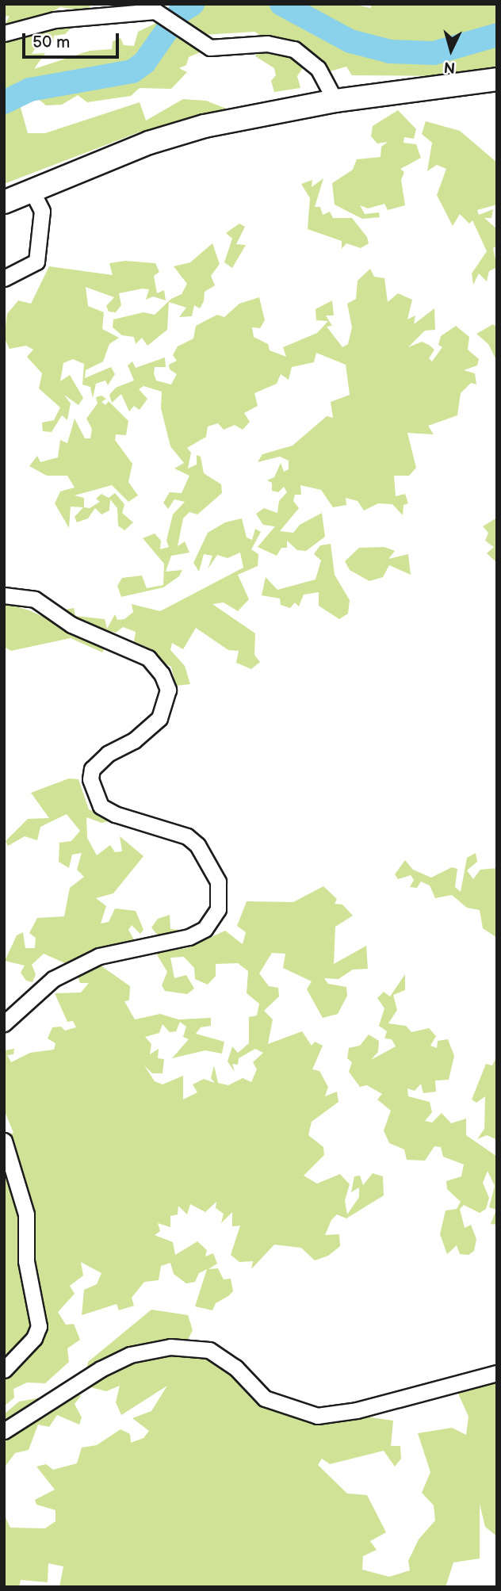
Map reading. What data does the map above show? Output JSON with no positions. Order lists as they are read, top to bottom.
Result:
{
  "scale_bar": "50 m",
  "north": "bottom"
}
